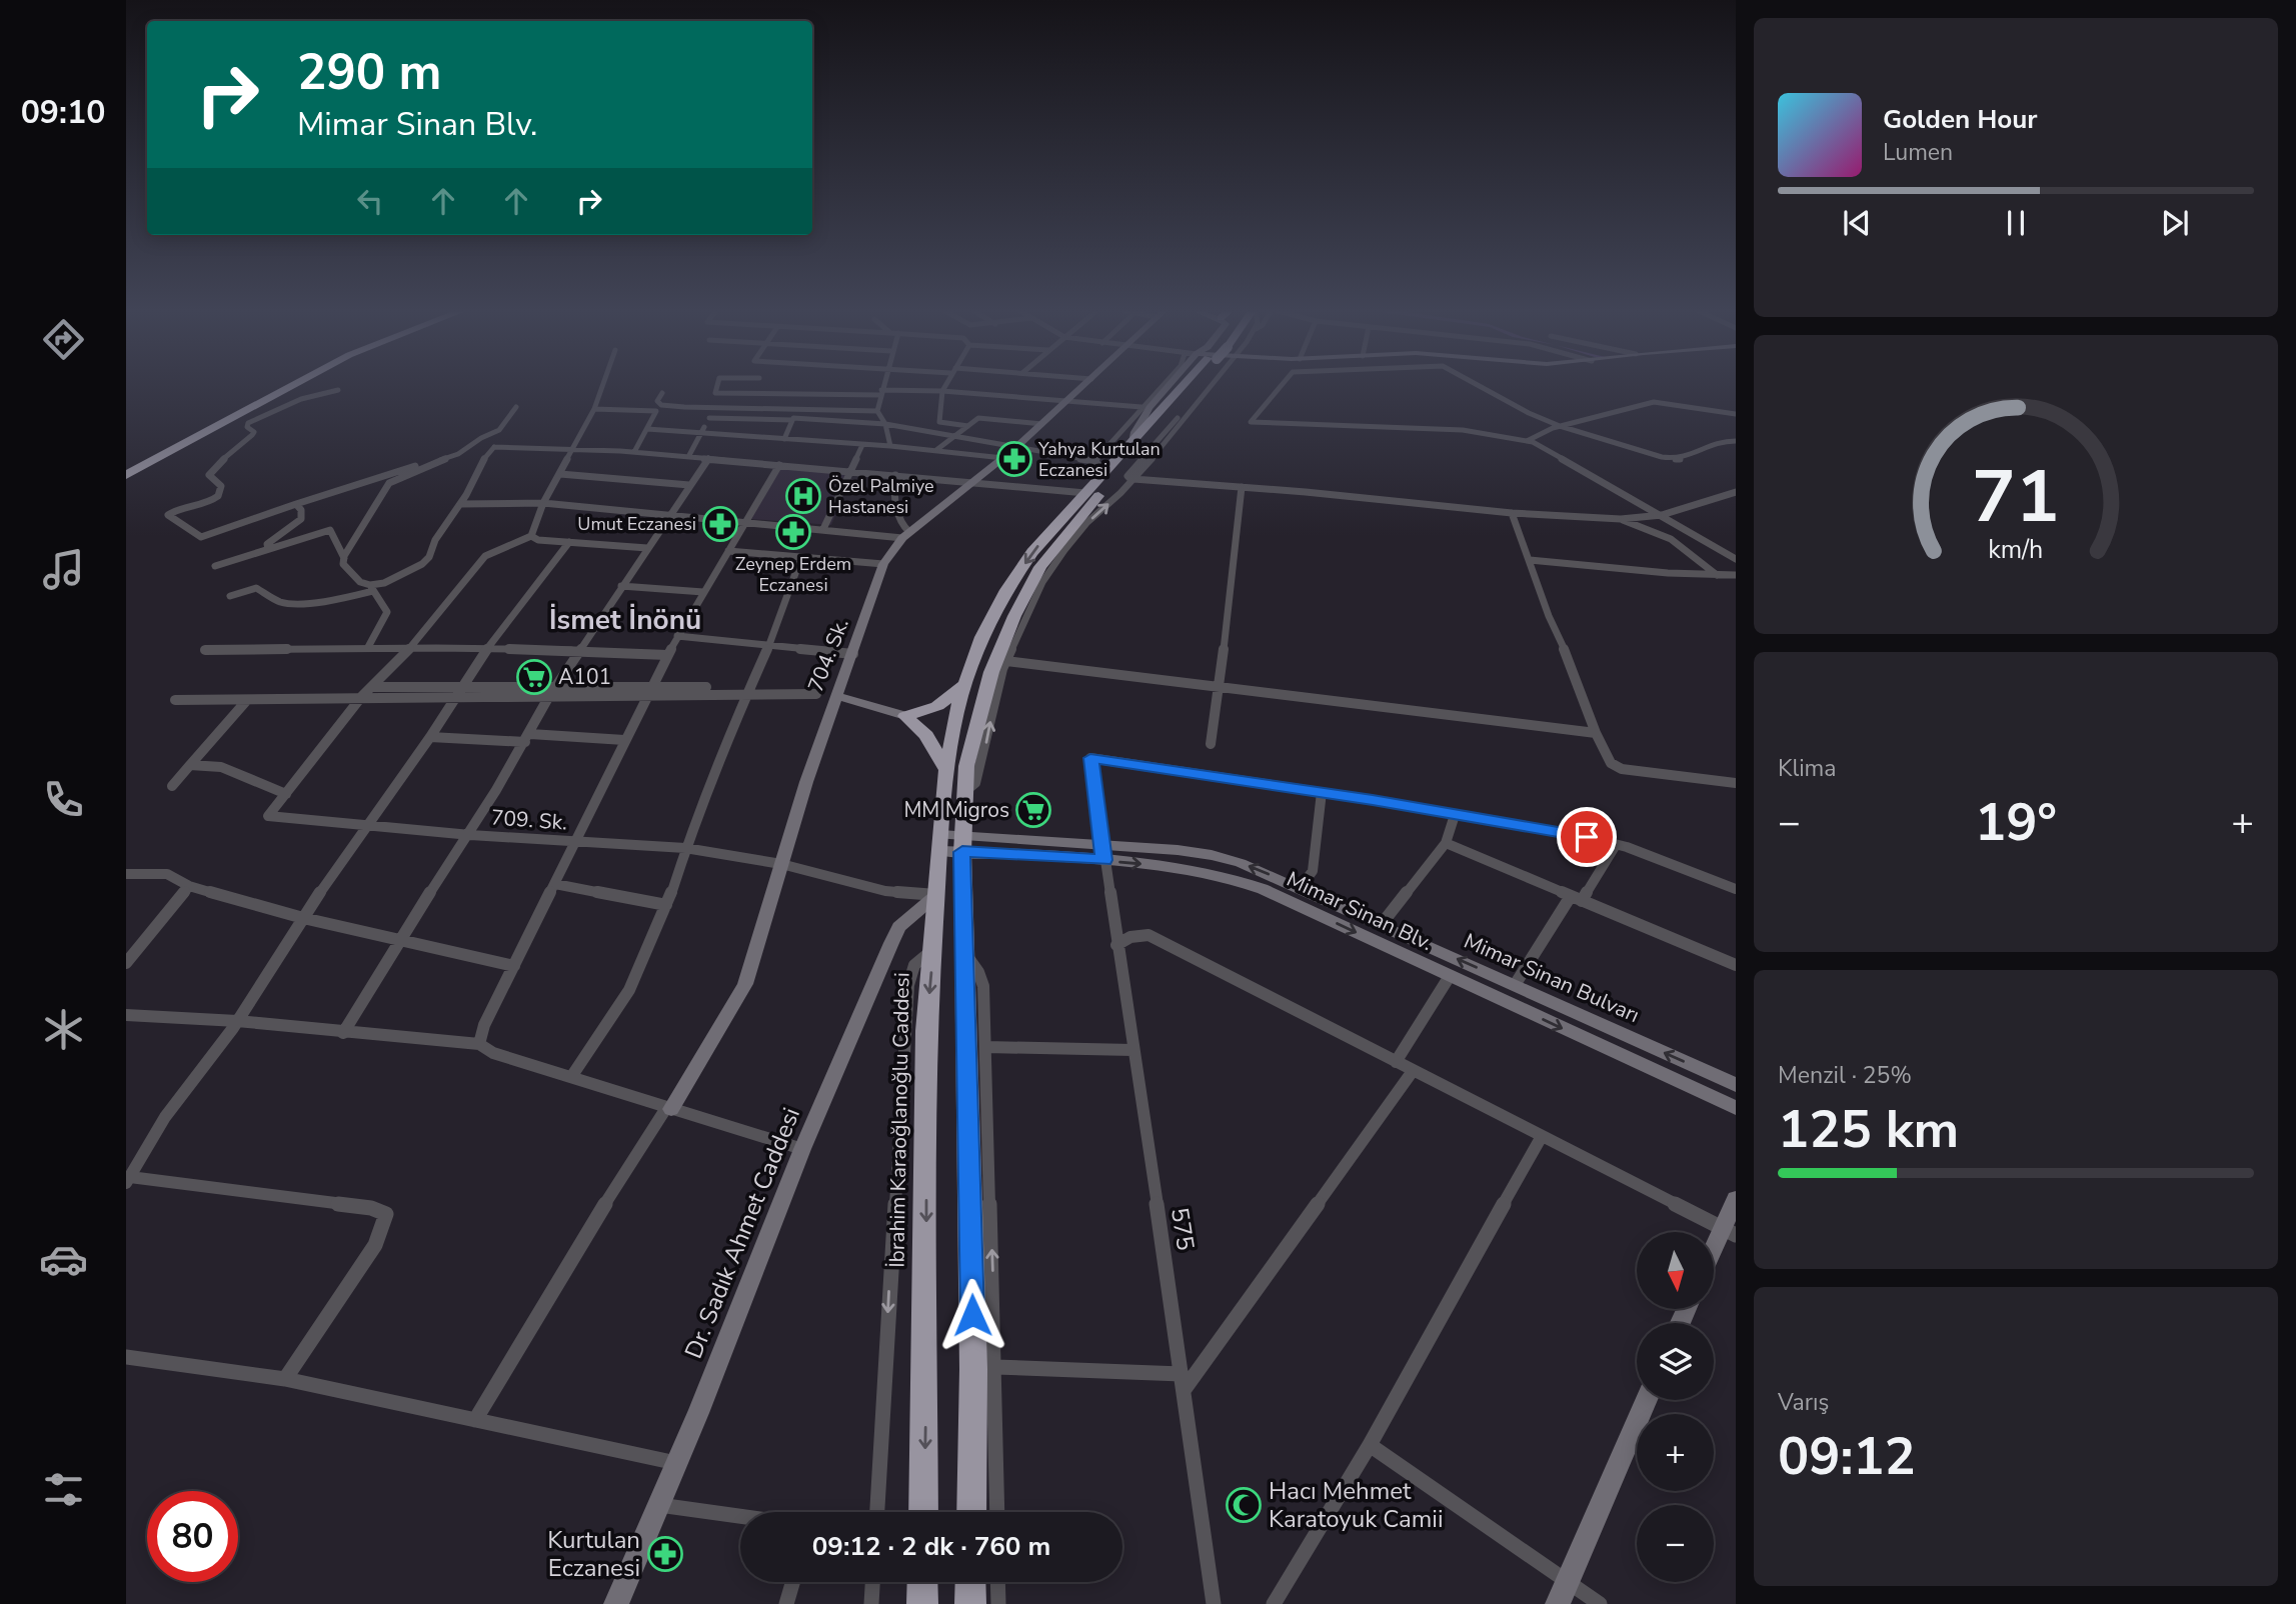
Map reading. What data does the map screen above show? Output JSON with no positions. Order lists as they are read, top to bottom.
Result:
{
  "streets": {
    "highway": ["İbrahim Karaoğlanoğlu Caddesi"],
    "street": [
      "704. Sk.",
      "709. Sk.",
      "Mimar Sinan Blv.",
      "Mimar Sinan Bulvarı",
      "575",
      "Dr. Sadık Ahmet Caddesi"
    ]
  },
  "crossings": [
    ["704. Sk.", "709. Sk."],
    ["709. Sk.", "İbrahim Karaoğlanoğlu Caddesi"],
    ["709. Sk.", "Dr. Sadık Ahmet Caddesi"],
    ["Mimar Sinan Blv.", "Mimar Sinan Bulvarı"],
    ["Mimar Sinan Blv.", "İbrahim Karaoğlanoğlu Caddesi"],
    ["Mimar Sinan Blv.", "575"],
    ["Mimar Sinan Bulvarı", "575"],
    ["İbrahim Karaoğlanoğlu Caddesi", "Dr. Sadık Ahmet Caddesi"]
  ],
  "districts": ["İsmet İnönü"],
  "places": {
    "pharmacy": [
      "Yahya Kurtulan Eczanesi",
      "Umut Eczanesi",
      "Zeynep Erdem Eczanesi",
      "Kurtulan Eczanesi"
    ],
    "hospital": ["Özel Palmiye Hastanesi"],
    "supermarket": ["A101", "MM Migros"],
    "mosque": ["Hacı Mehmet Karatoyuk Camii"]
  },
  "north": "bottom",
  "page": {
    "tabs": "09:10",
    "turn": ["290 m", "Mimar Sinan Blv."],
    "song": ["Golden Hour", "Lumen"],
    "tile": [
      "Klima",
      ["Menzil · 25%", "125 km"],
      ["Varış", "09:12"]
    ],
    "heat": ["−", "19°", "+"],
    "map_buttons": ["+", "−"],
    "limit": "80",
    "trip": "09:12 · 2 dk · 760 m",
    "gauge": ["71", "km/h"]
  }
}
